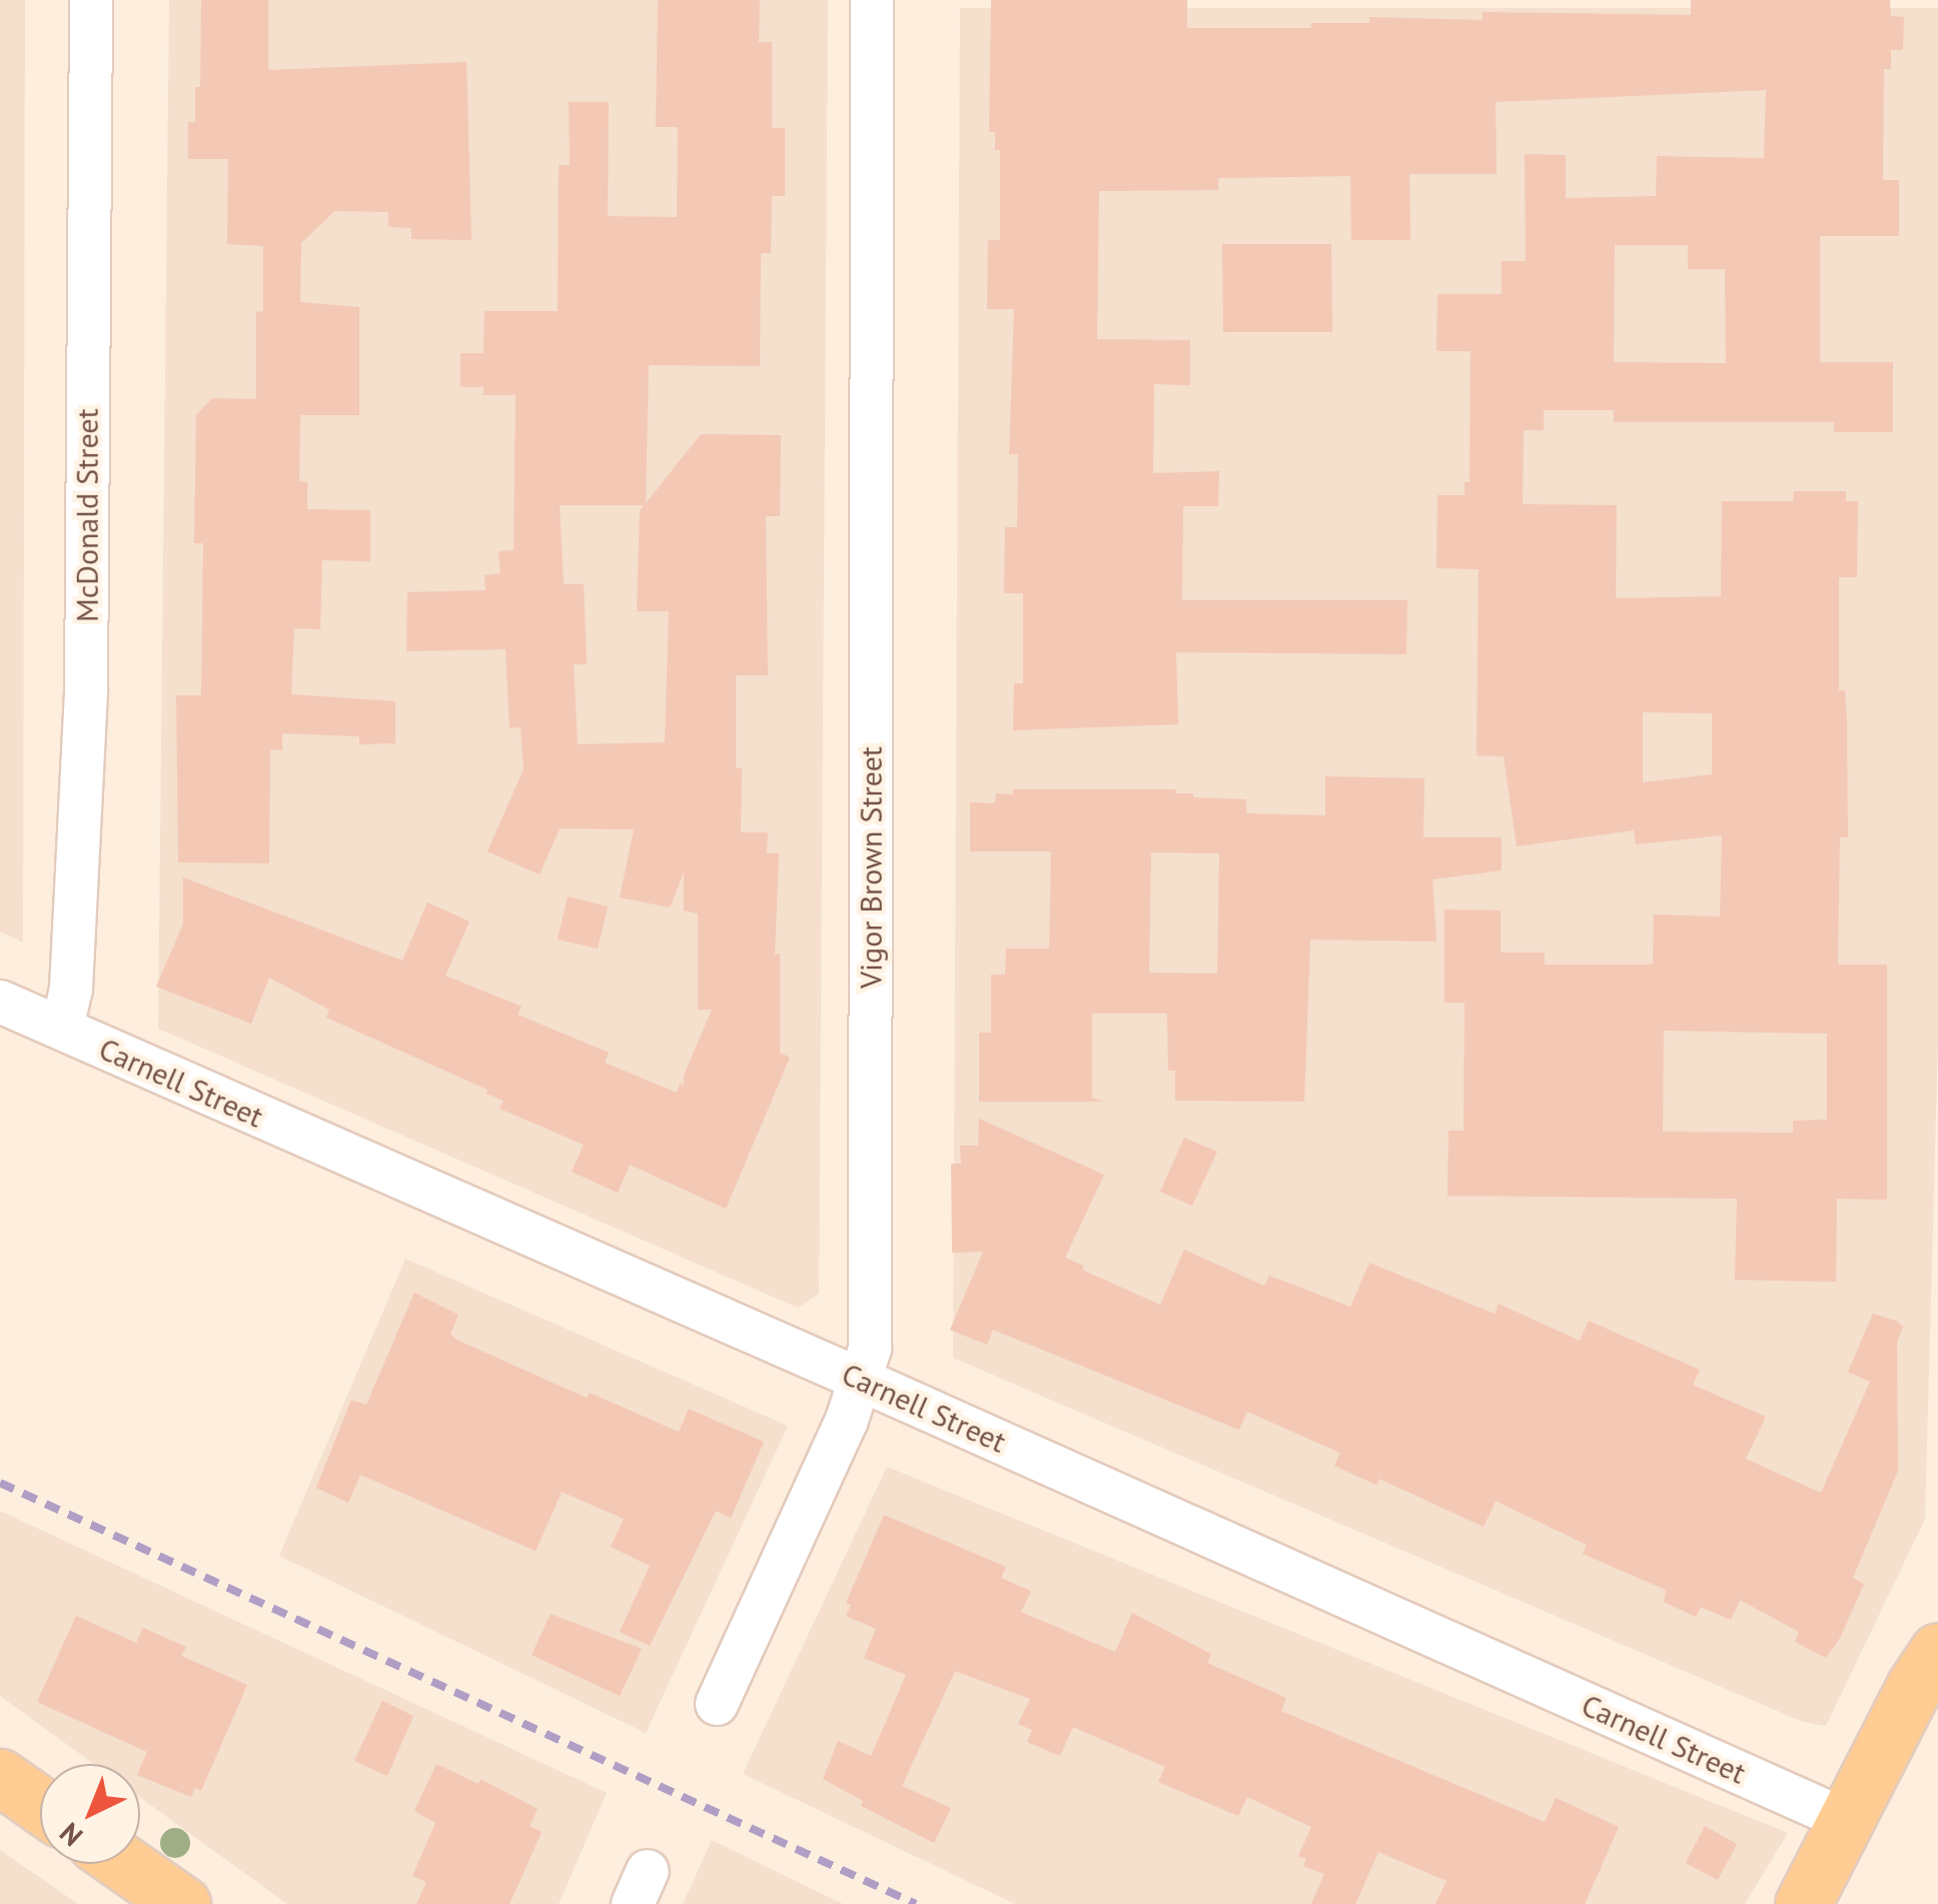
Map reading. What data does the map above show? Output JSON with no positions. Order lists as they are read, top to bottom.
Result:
{
  "streets": {
    "street": ["McDonald Street", "Vigor Brown Street", "Carnell Street"]
  },
  "crossings": [
    ["McDonald Street", "Carnell Street"],
    ["Vigor Brown Street", "Carnell Street"]
  ],
  "north": "bottom left"
}
